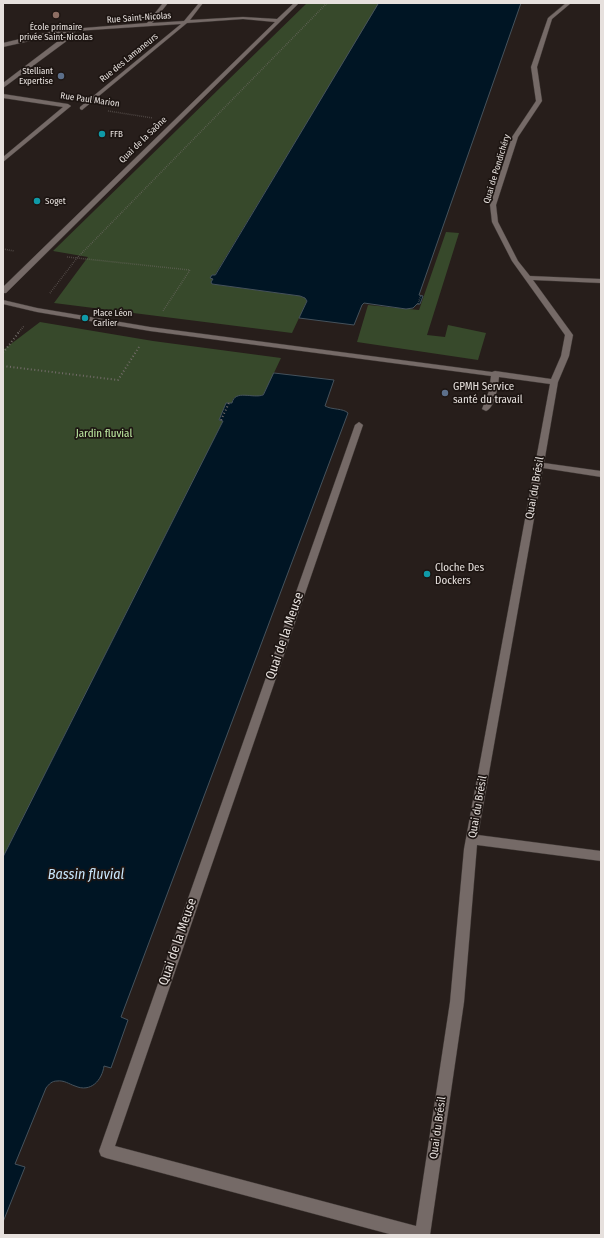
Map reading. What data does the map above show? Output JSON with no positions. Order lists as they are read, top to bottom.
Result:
{
  "streets": {
    "street": [
      "Rue Saint-Nicolas",
      "Rue des Lamaneurs",
      "Rue Paul Marion",
      "Quai de la Saône",
      "Quai de Pondichéry",
      "Quai du Brésil",
      "Quai de la Meuse"
    ]
  },
  "crossings": [
    ["Rue Saint-Nicolas", "Rue des Lamaneurs"],
    ["Rue Saint-Nicolas", "Quai de la Saône"],
    ["Rue des Lamaneurs", "Rue Paul Marion"],
    ["Rue Paul Marion", "Quai de la Saône"],
    ["Quai de Pondichéry", "Quai du Brésil"],
    ["Quai du Brésil", "Quai de la Meuse"]
  ],
  "water": ["Bassin fluvial"],
  "parks": ["Jardin fluvial"],
  "places": [
    "École primaire privée Saint-Nicolas",
    "Stelliant Expertise",
    "FFB",
    "Soget",
    "Place Léon Carlier",
    "GPMH Service santé du travail",
    "Cloche Des Dockers"
  ]
}
